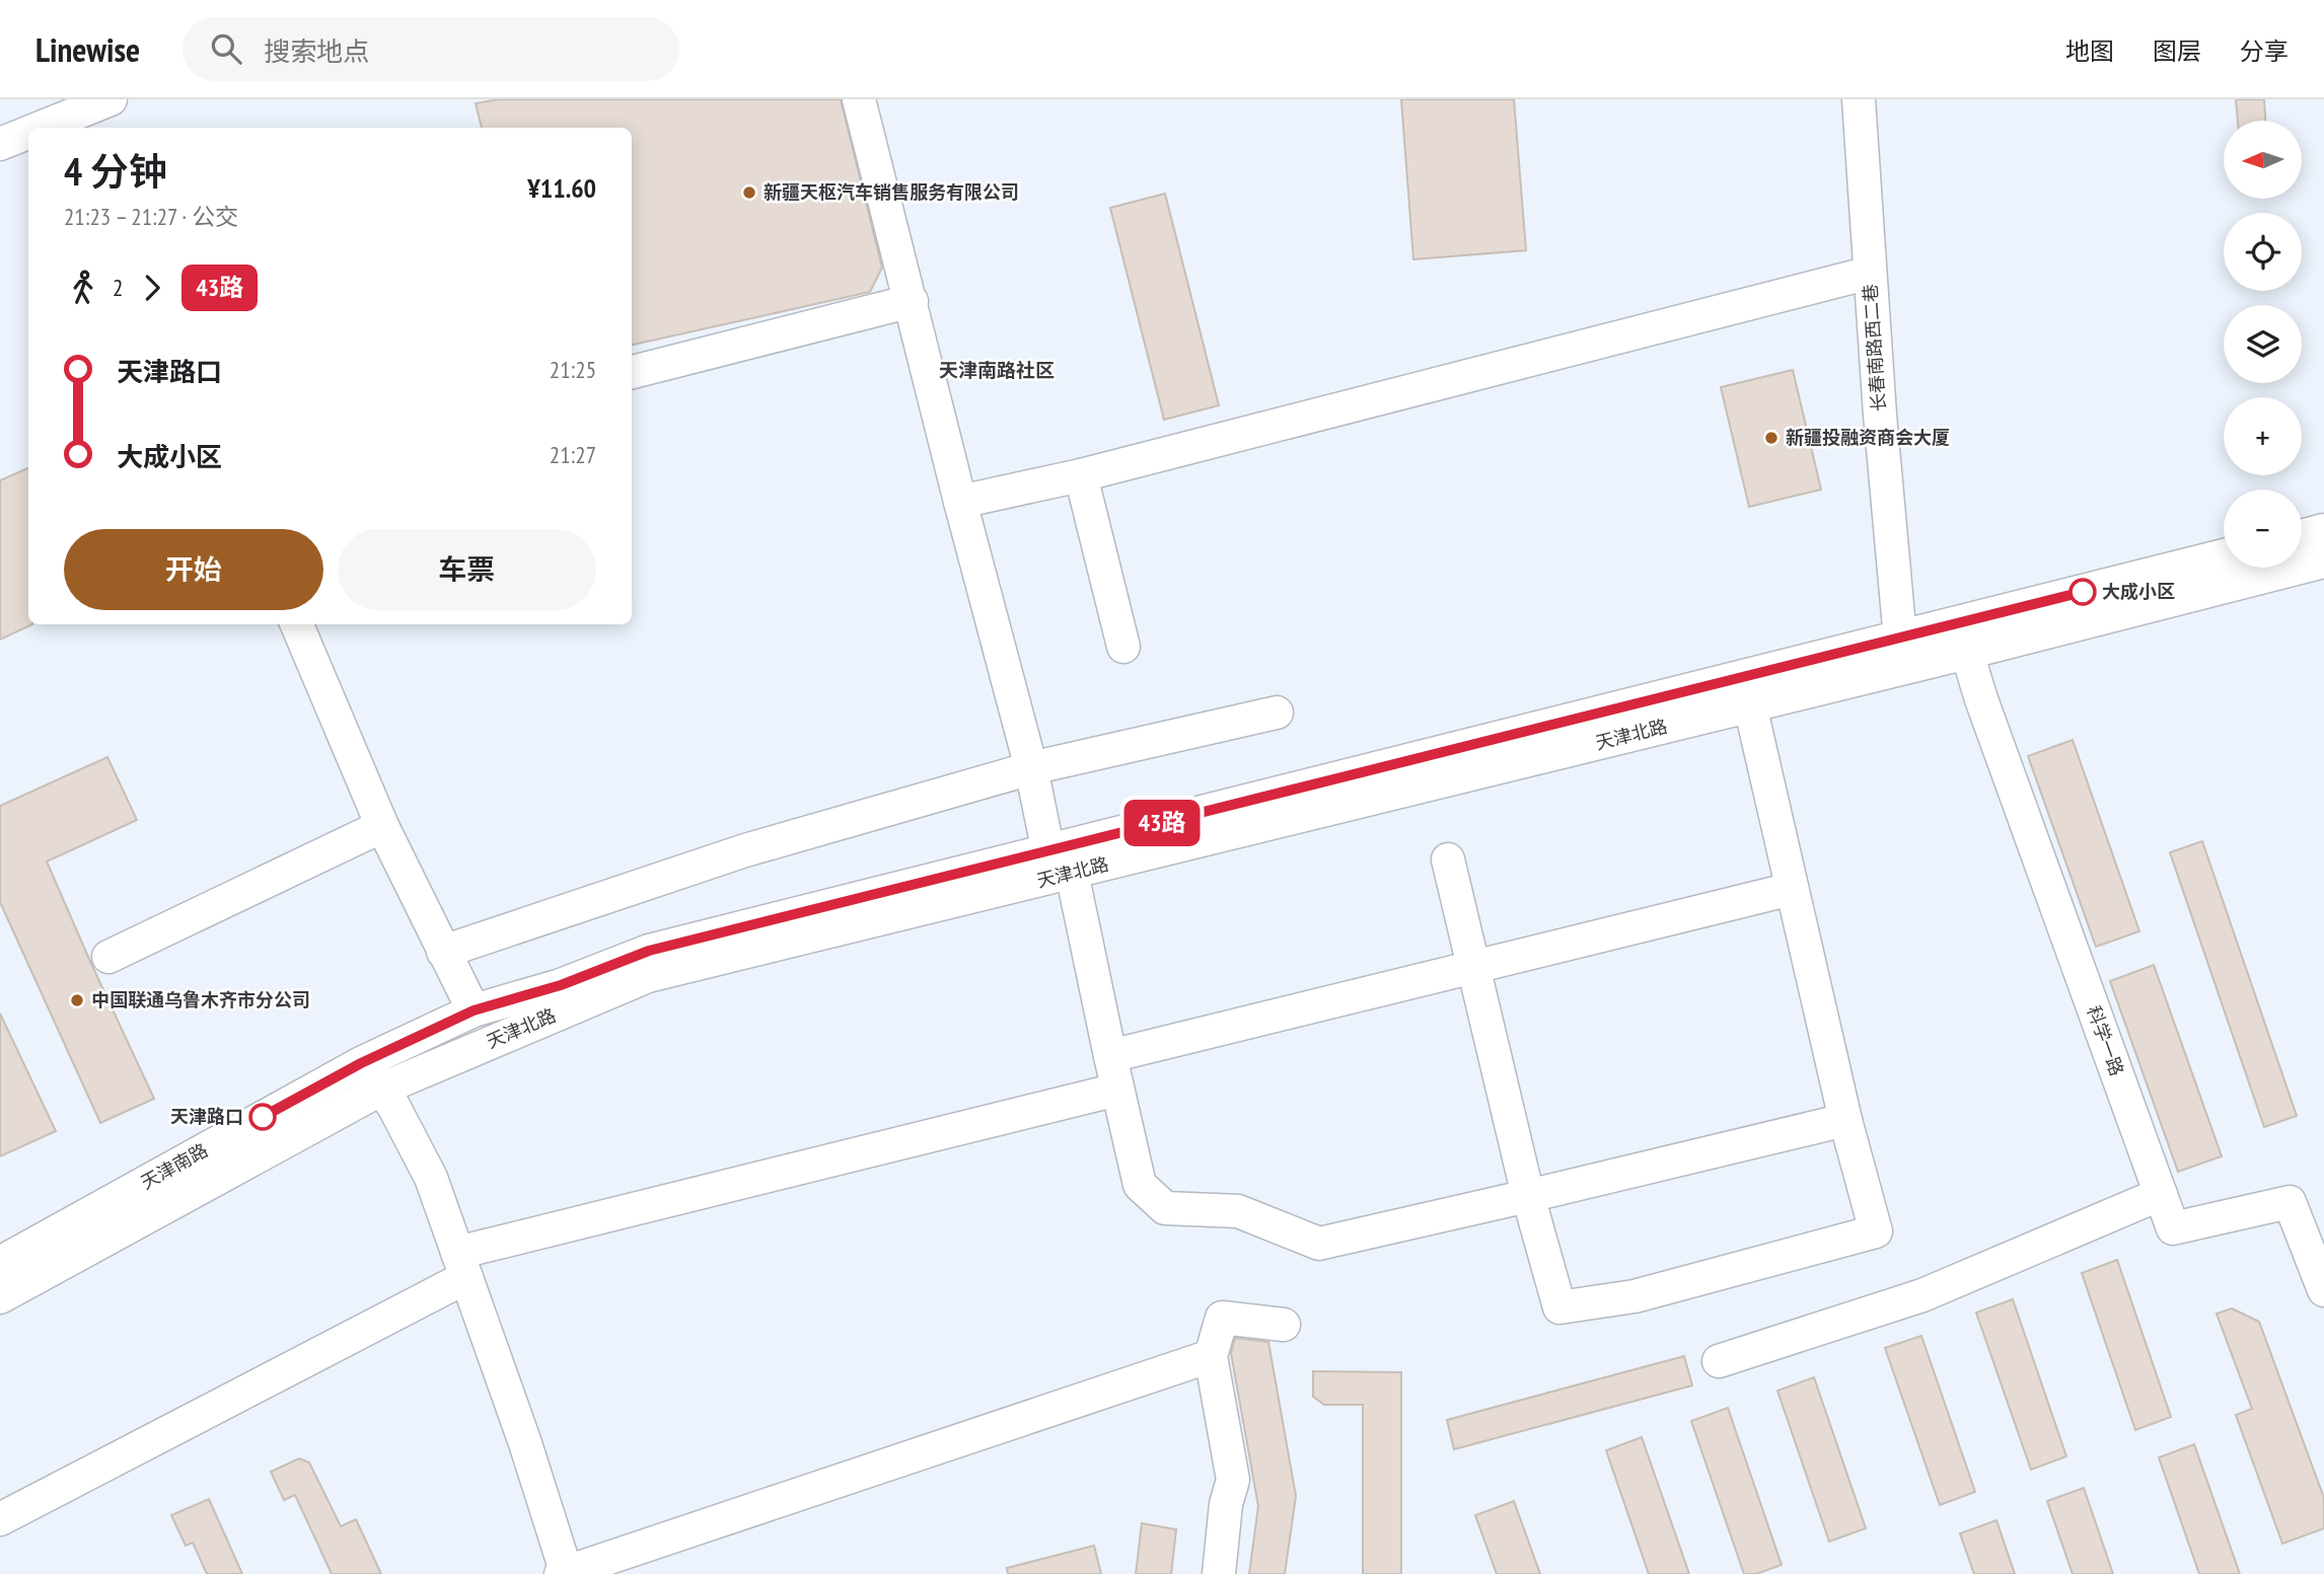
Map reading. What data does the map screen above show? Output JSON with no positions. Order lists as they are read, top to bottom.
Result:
{
  "streets": {
    "street": [
      "长春南路西二巷",
      "天津北路",
      "科学一路",
      "天津南路"
    ]
  },
  "crossings": [
    ["长春南路西二巷", "天津南路"],
    ["天津北路", "科学一路"],
    ["天津北路", "天津南路"]
  ],
  "districts": ["天津南路社区"],
  "places": [
    "新疆天枢汽车销售服务有限公司",
    "新疆投融资商会大厦",
    "大成小区",
    "中国联通乌鲁木齐市分公司",
    "天津路口"
  ],
  "lines": ["bus line 43路"],
  "north": "left",
  "page": {
    "header": "Linewise",
    "search": "搜索地点",
    "nav": ["地图", "图层", "分享"],
    "on_map": "43路",
    "map_buttons": ["+", "−"],
    "heading": ["4 分钟", "21:23 – 21:27 · 公交", "¥11.60"],
    "legs": ["2", "43路"],
    "list": [
      {
        "name": "天津路口",
        "value": "21:25"
      },
      {
        "name": "大成小区",
        "value": "21:27"
      }
    ],
    "buttons": ["开始", "车票"]
  }
}
